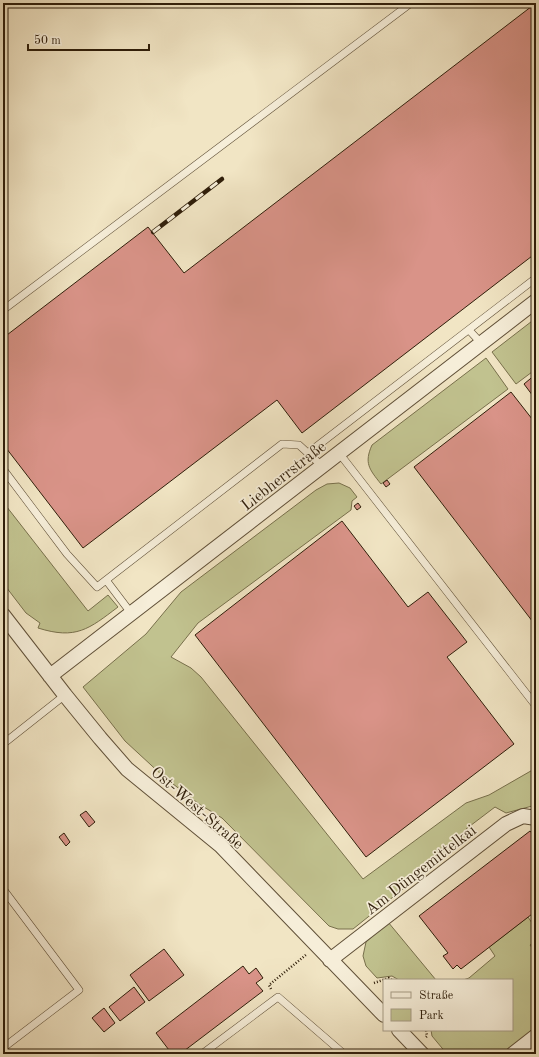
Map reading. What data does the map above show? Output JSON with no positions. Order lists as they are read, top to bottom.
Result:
{
  "streets": {
    "street": ["Liebherrstraße", "Ost-West-Straße", "Am Düngemittelkai"]
  },
  "crossings": [
    ["Liebherrstraße", "Ost-West-Straße"],
    ["Ost-West-Straße", "Am Düngemittelkai"]
  ],
  "legend": ["Straße", "Park"],
  "scale_bar": "50 m"
}
